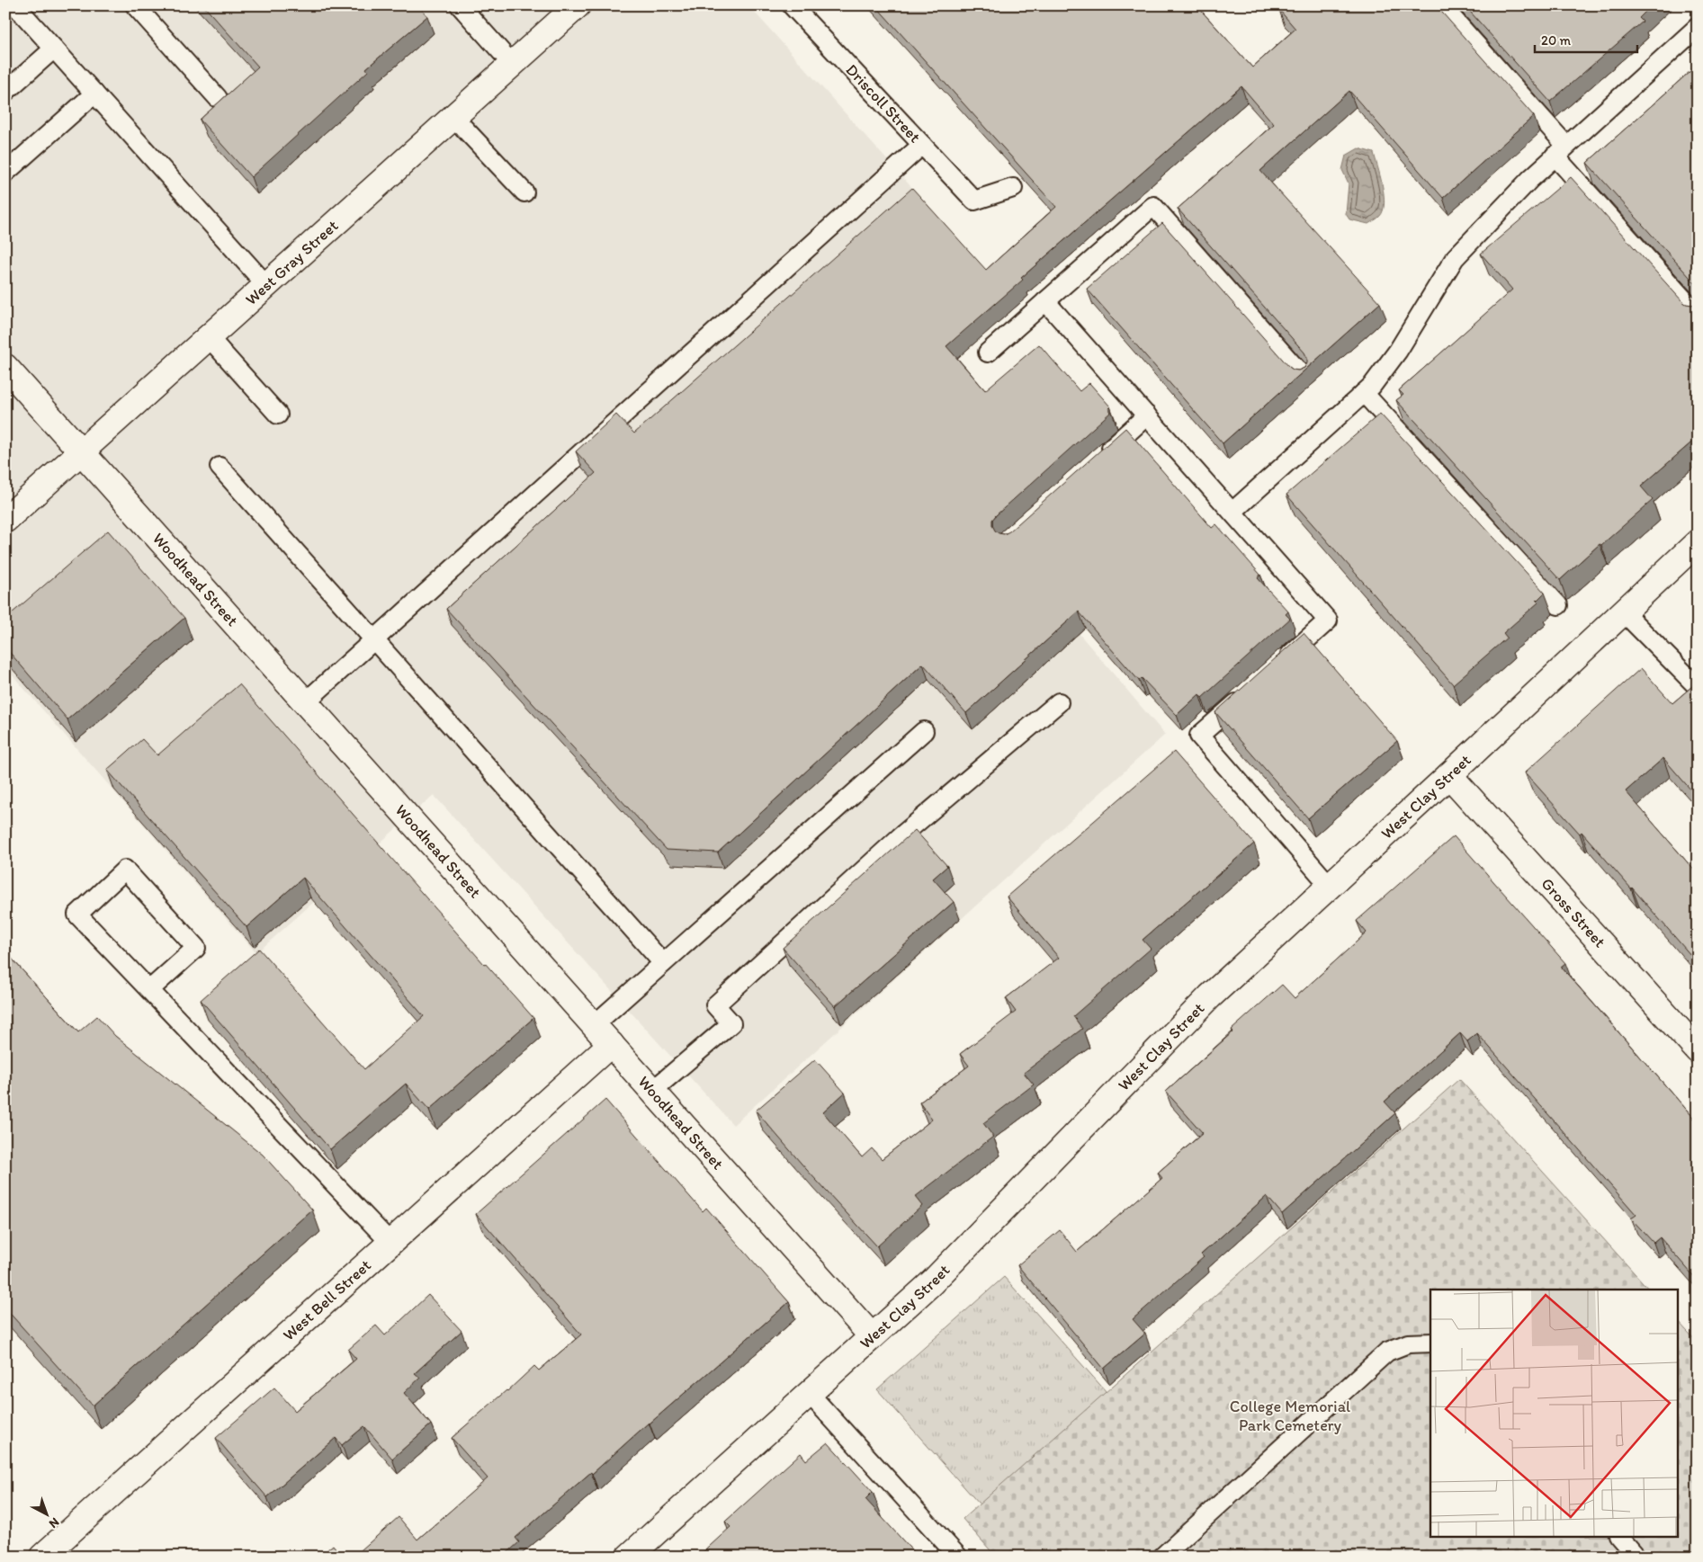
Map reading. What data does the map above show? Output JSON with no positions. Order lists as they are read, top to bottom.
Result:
{
  "streets": {
    "street": [
      "West Gray Street",
      "Woodhead Street",
      "West Clay Street",
      "Gross Street",
      "West Bell Street"
    ],
    "lane": ["Driscoll Street"]
  },
  "crossings": [
    ["West Gray Street", "Woodhead Street"],
    ["Woodhead Street", "West Clay Street"],
    ["Woodhead Street", "West Bell Street"],
    ["West Clay Street", "Gross Street"]
  ],
  "parks": ["College Memorial Park Cemetery"],
  "scale_bar": "20 m",
  "north": "bottom right"
}
